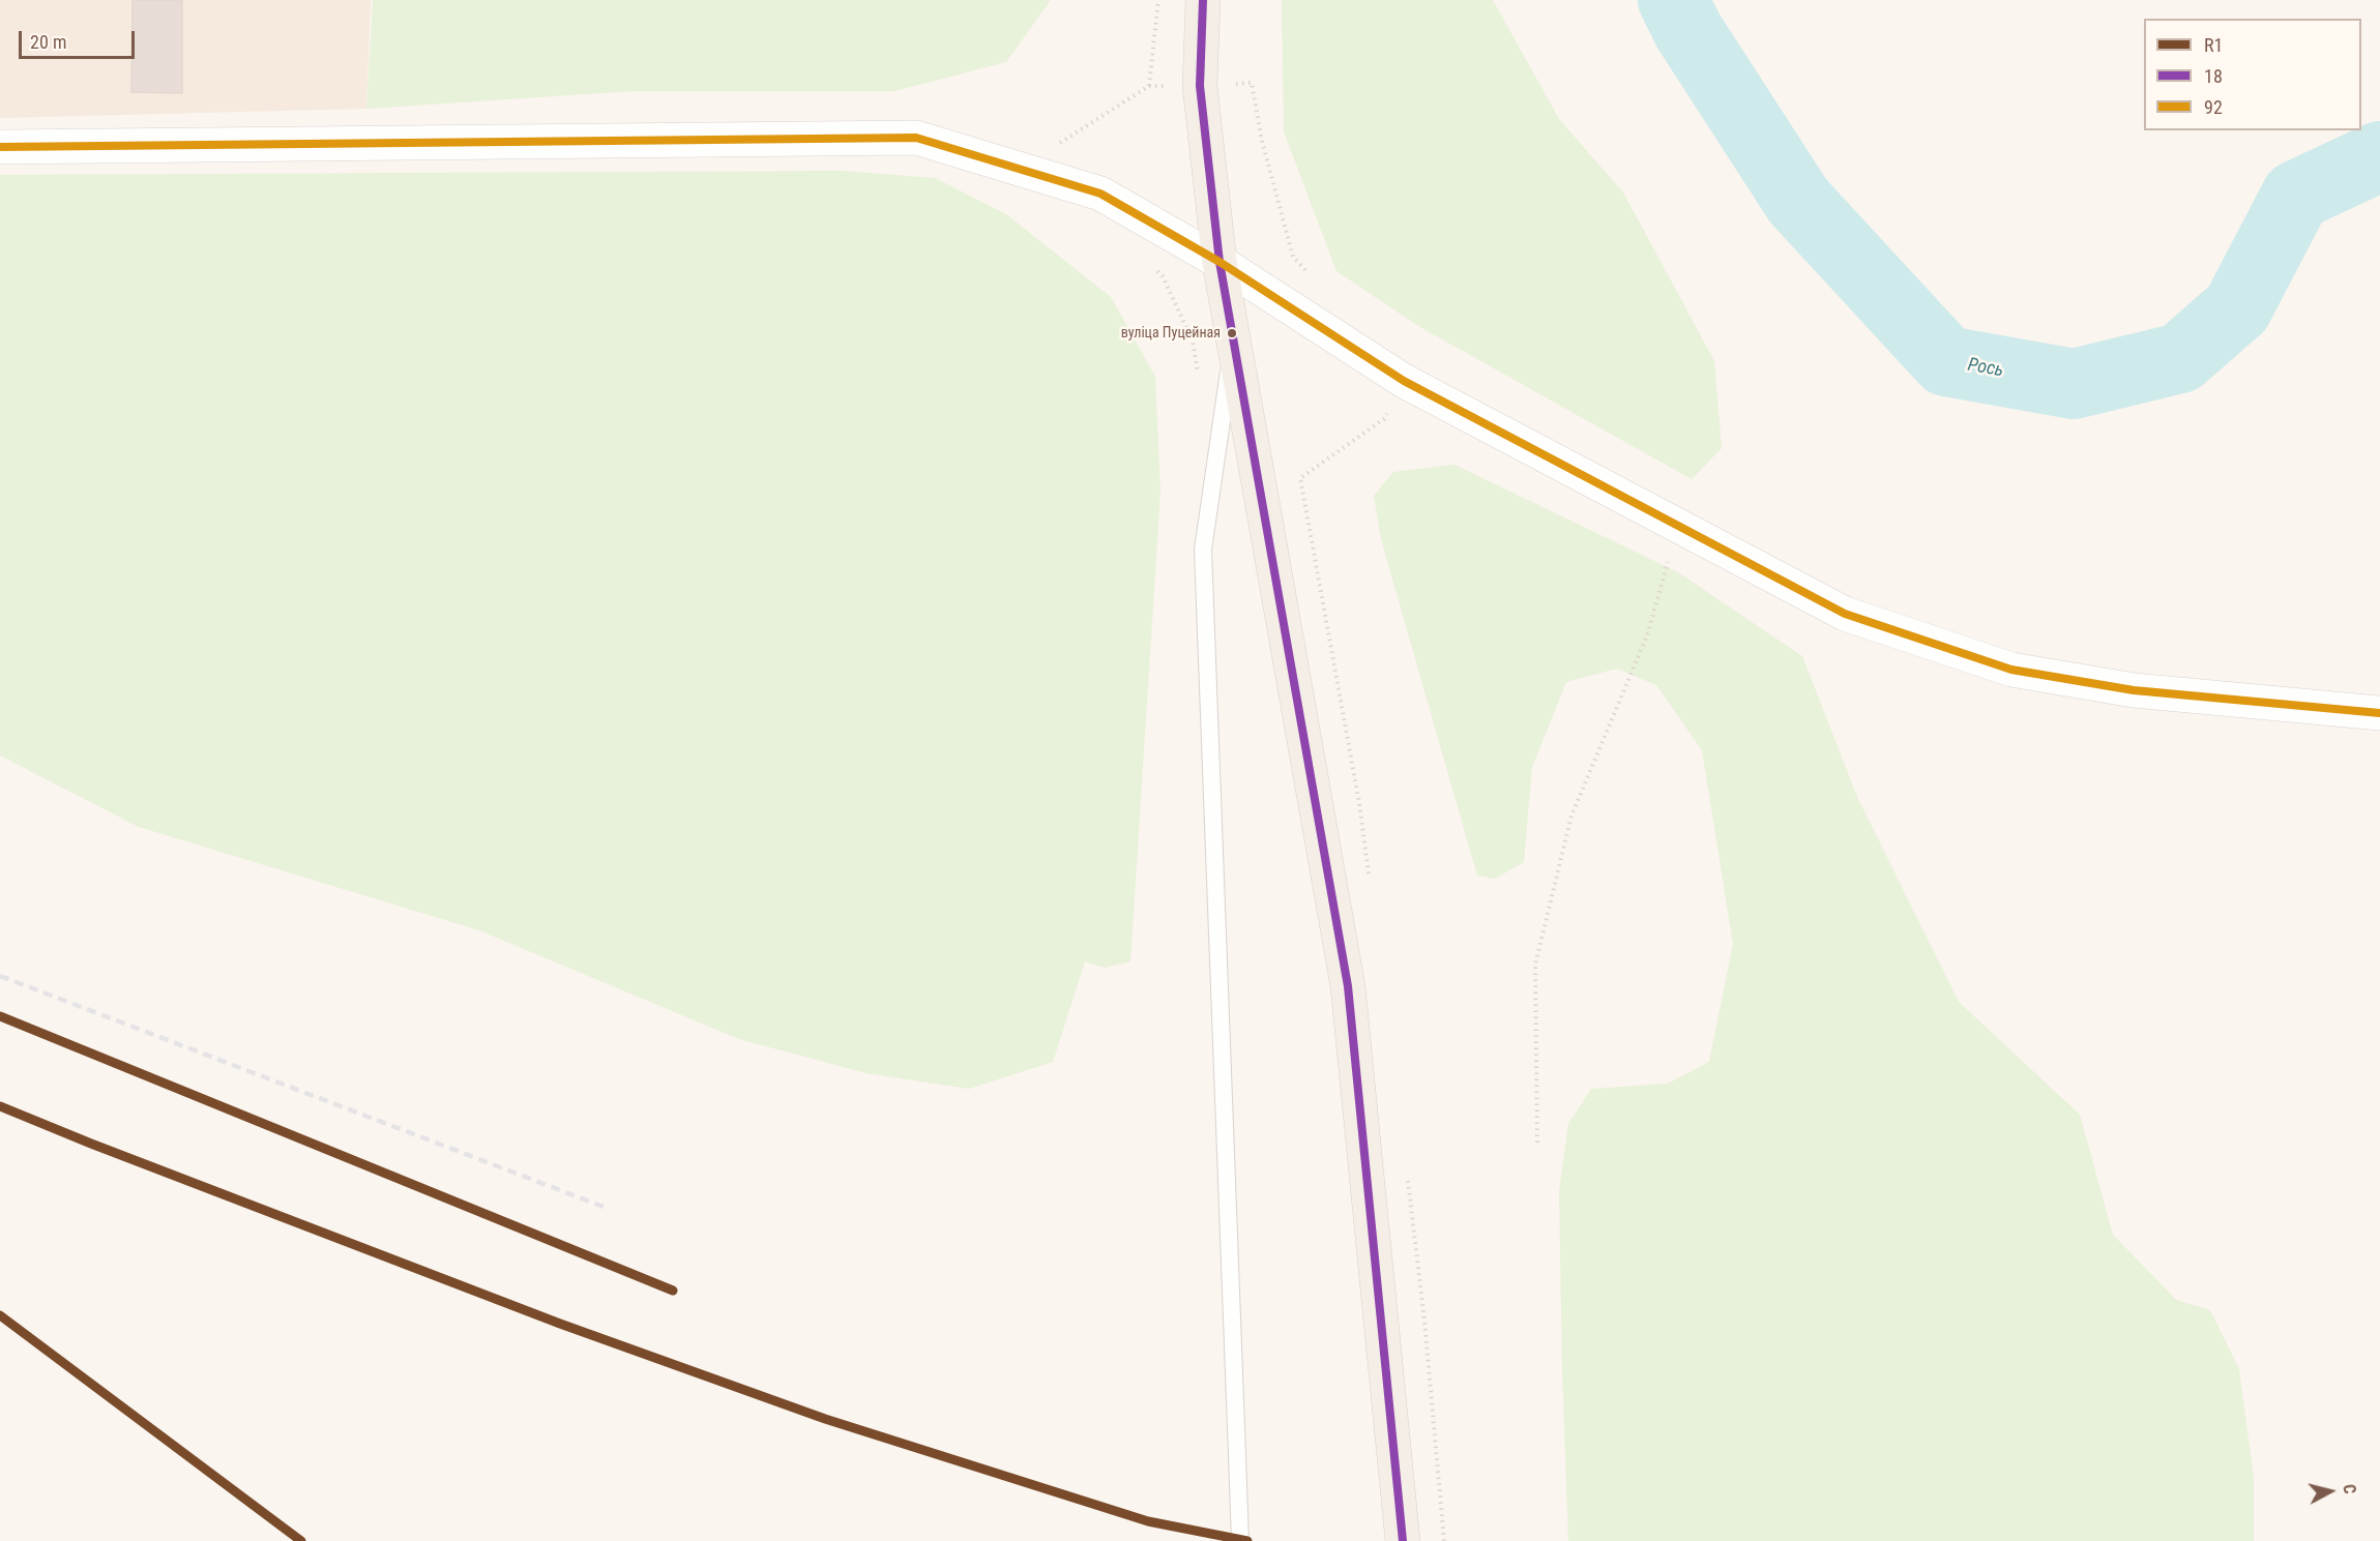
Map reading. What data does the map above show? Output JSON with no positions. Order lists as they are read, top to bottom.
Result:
{
  "water": ["Рось"],
  "places": ["вуліца Пуцейная"],
  "lines": ["transit line 18", "transit line 92", "transit line R1"],
  "legend": ["R1", "18", "92"],
  "scale_bar": "20 m",
  "north": "right"
}
